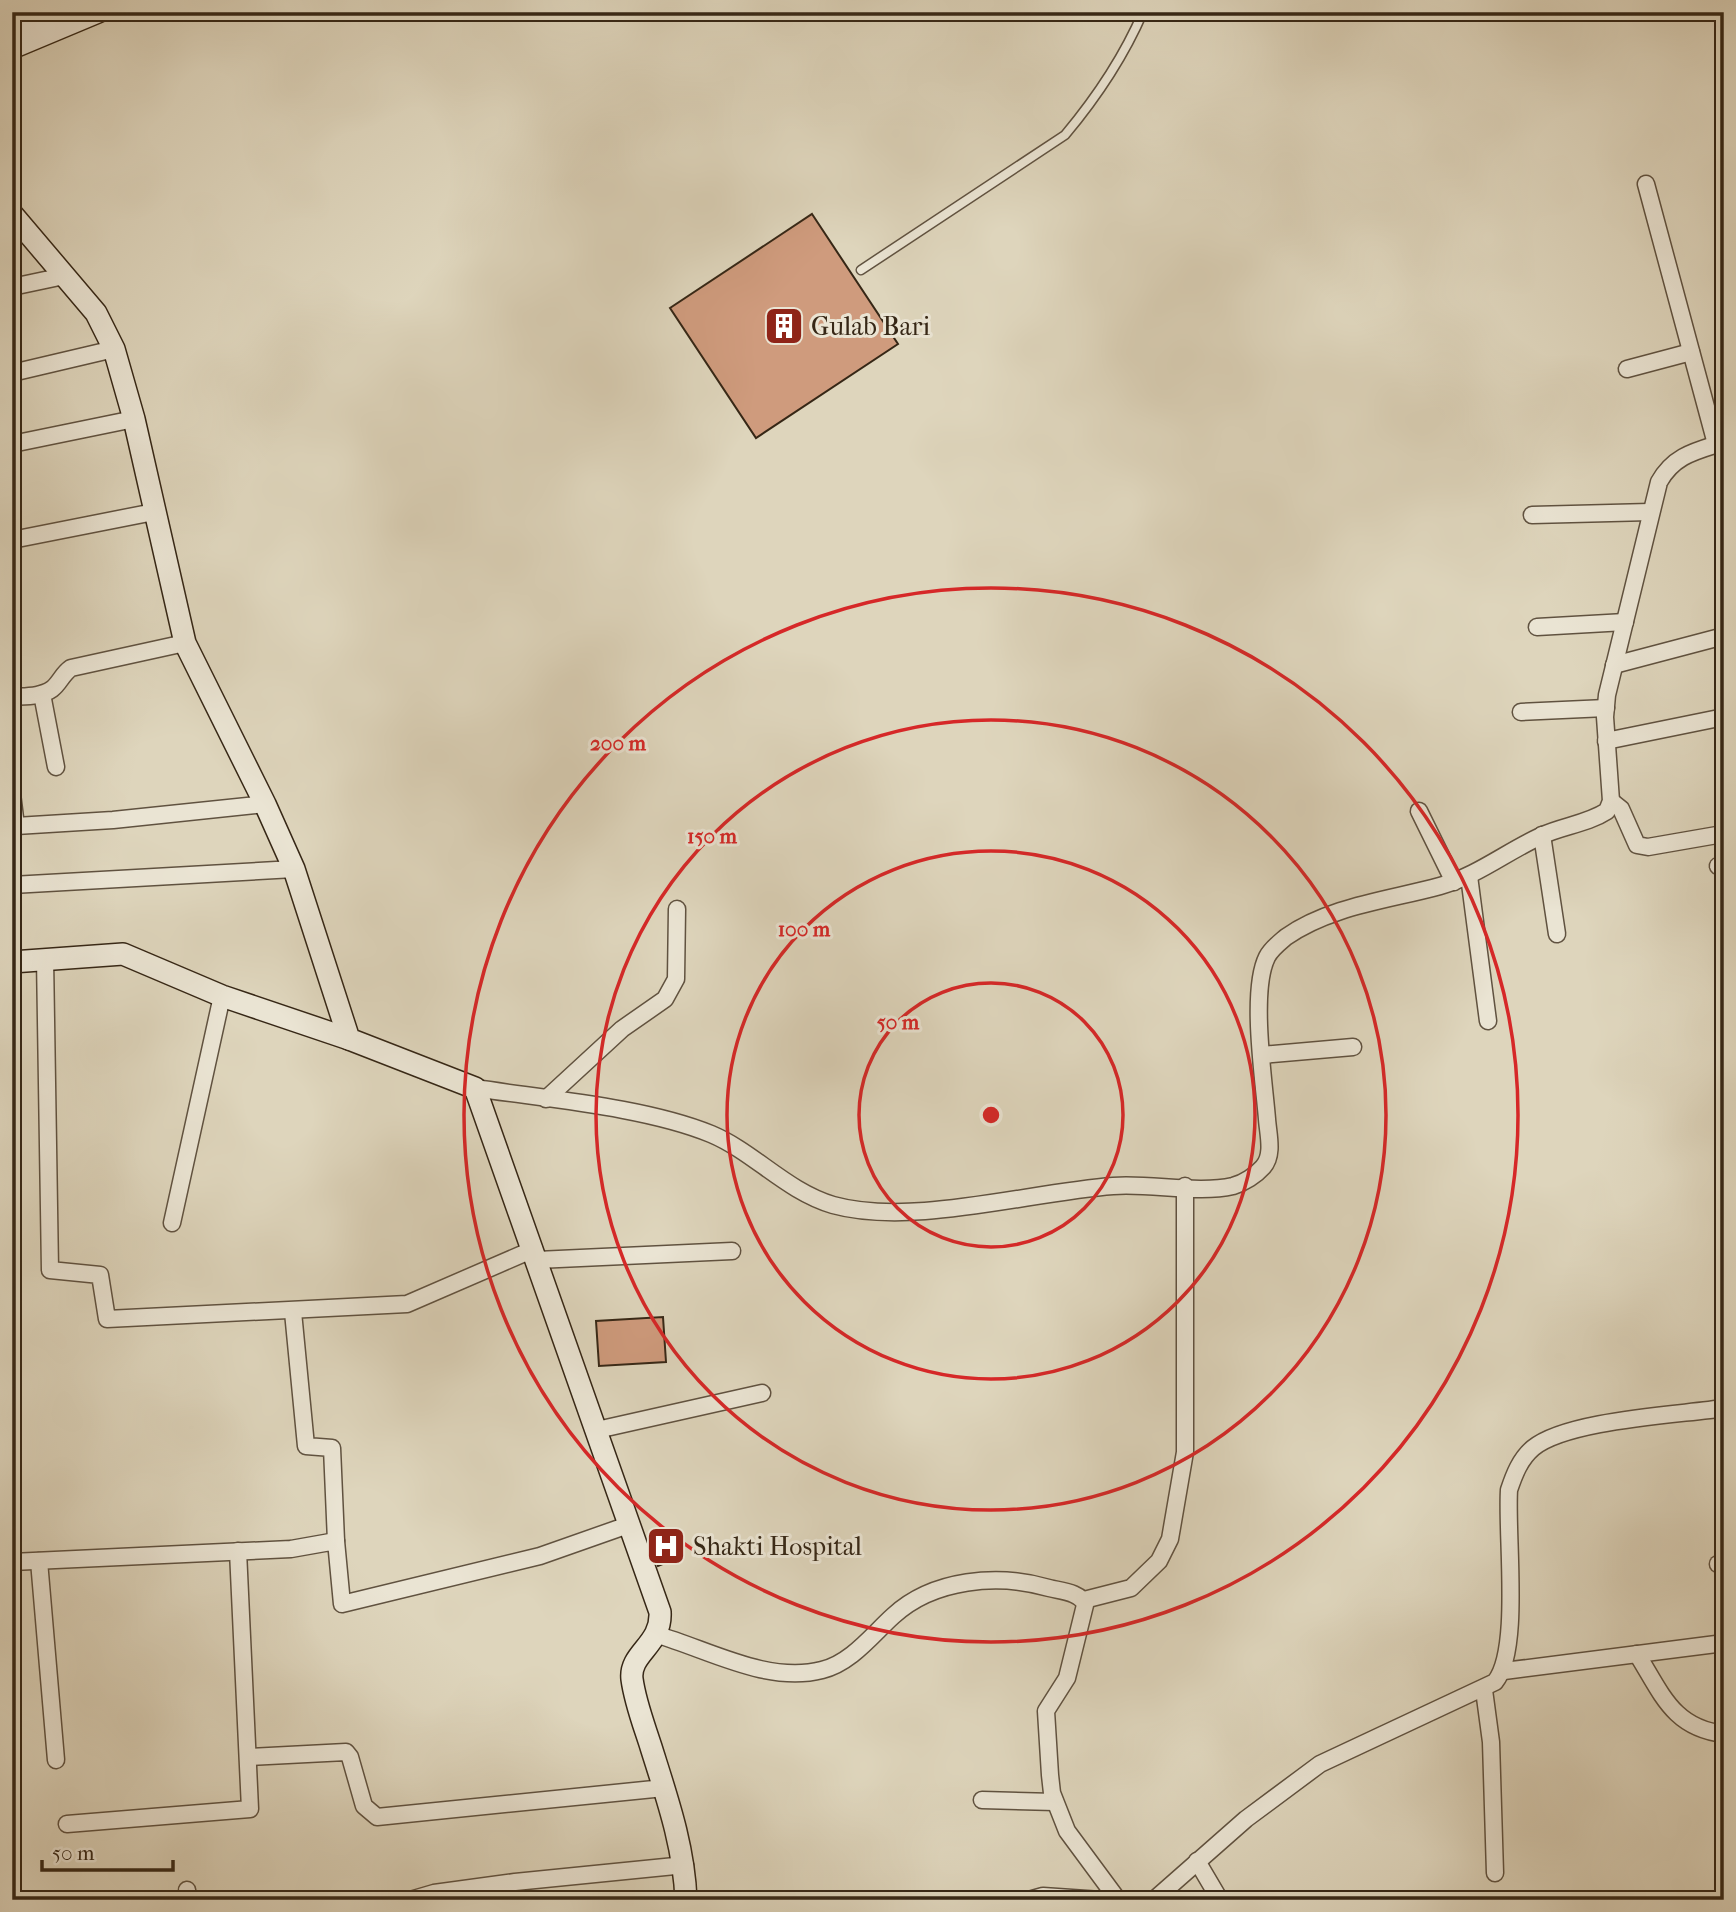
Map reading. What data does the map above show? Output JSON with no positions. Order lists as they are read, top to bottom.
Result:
{
  "places": {
    "building": ["Gulab Bari"],
    "hospital": ["Shakti Hospital"]
  },
  "scale_bar": "50 m",
  "rings": [
    "200 m",
    "150 m",
    "100 m",
    "50 m"
  ]
}
